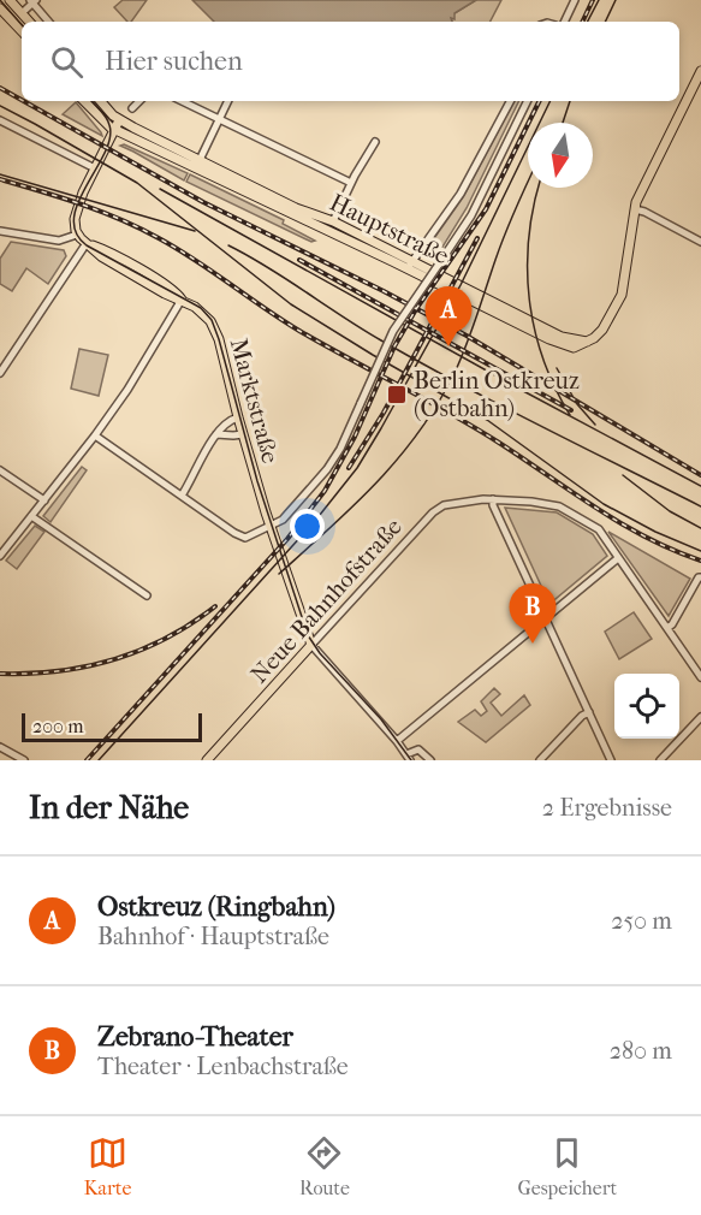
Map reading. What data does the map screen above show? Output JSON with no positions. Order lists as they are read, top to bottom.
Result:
{
  "streets": {
    "main road": ["Hauptstraße", "Marktstraße", "Neue Bahnhofstraße"]
  },
  "crossings": [
    ["Marktstraße", "Neue Bahnhofstraße"]
  ],
  "places": {
    "transit": ["Berlin Ostkreuz (Ostbahn)"]
  },
  "scale_bar": "200 m",
  "north": "bottom",
  "page": {
    "search": "Hier suchen",
    "pins": ["A", "B"],
    "scale": "200 m",
    "heading": ["In der Nähe", "2 Ergebnisse"],
    "list": [
      {
        "mark": "A",
        "name": "Ostkreuz (Ringbahn)",
        "note": "Bahnhof · Hauptstraße",
        "value": "250 m"
      },
      {
        "mark": "B",
        "name": "Zebrano-Theater",
        "note": "Theater · Lenbachstraße",
        "value": "280 m"
      }
    ],
    "nav": ["Karte", "Route", "Gespeichert"]
  }
}
